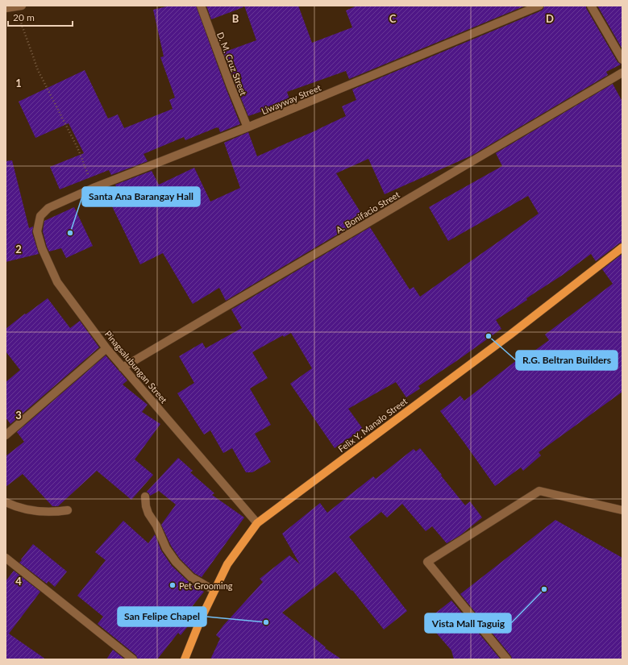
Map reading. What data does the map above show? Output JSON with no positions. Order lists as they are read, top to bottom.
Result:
{
  "streets": {
    "main road": ["Felix Y. Manalo Street"],
    "street": [
      "D. M. Cruz Street",
      "Liwayway Street",
      "A. Bonifacio Street",
      "Pinagsalubungan Street"
    ]
  },
  "crossings": [
    ["D. M. Cruz Street", "Liwayway Street"],
    ["Liwayway Street", "Pinagsalubungan Street"],
    ["A. Bonifacio Street", "Pinagsalubungan Street"],
    ["Pinagsalubungan Street", "Felix Y. Manalo Street"]
  ],
  "places": [
    "Santa Ana Barangay Hall",
    "R.G. Beltran Builders",
    "Pet Grooming",
    "Vista Mall Taguig",
    "San Felipe Chapel"
  ],
  "scale_bar": "20 m",
  "grid": {
    "columns": ["B", "C", "D"],
    "rows": [
      "1",
      "2",
      "3",
      "4"
    ]
  }
}
